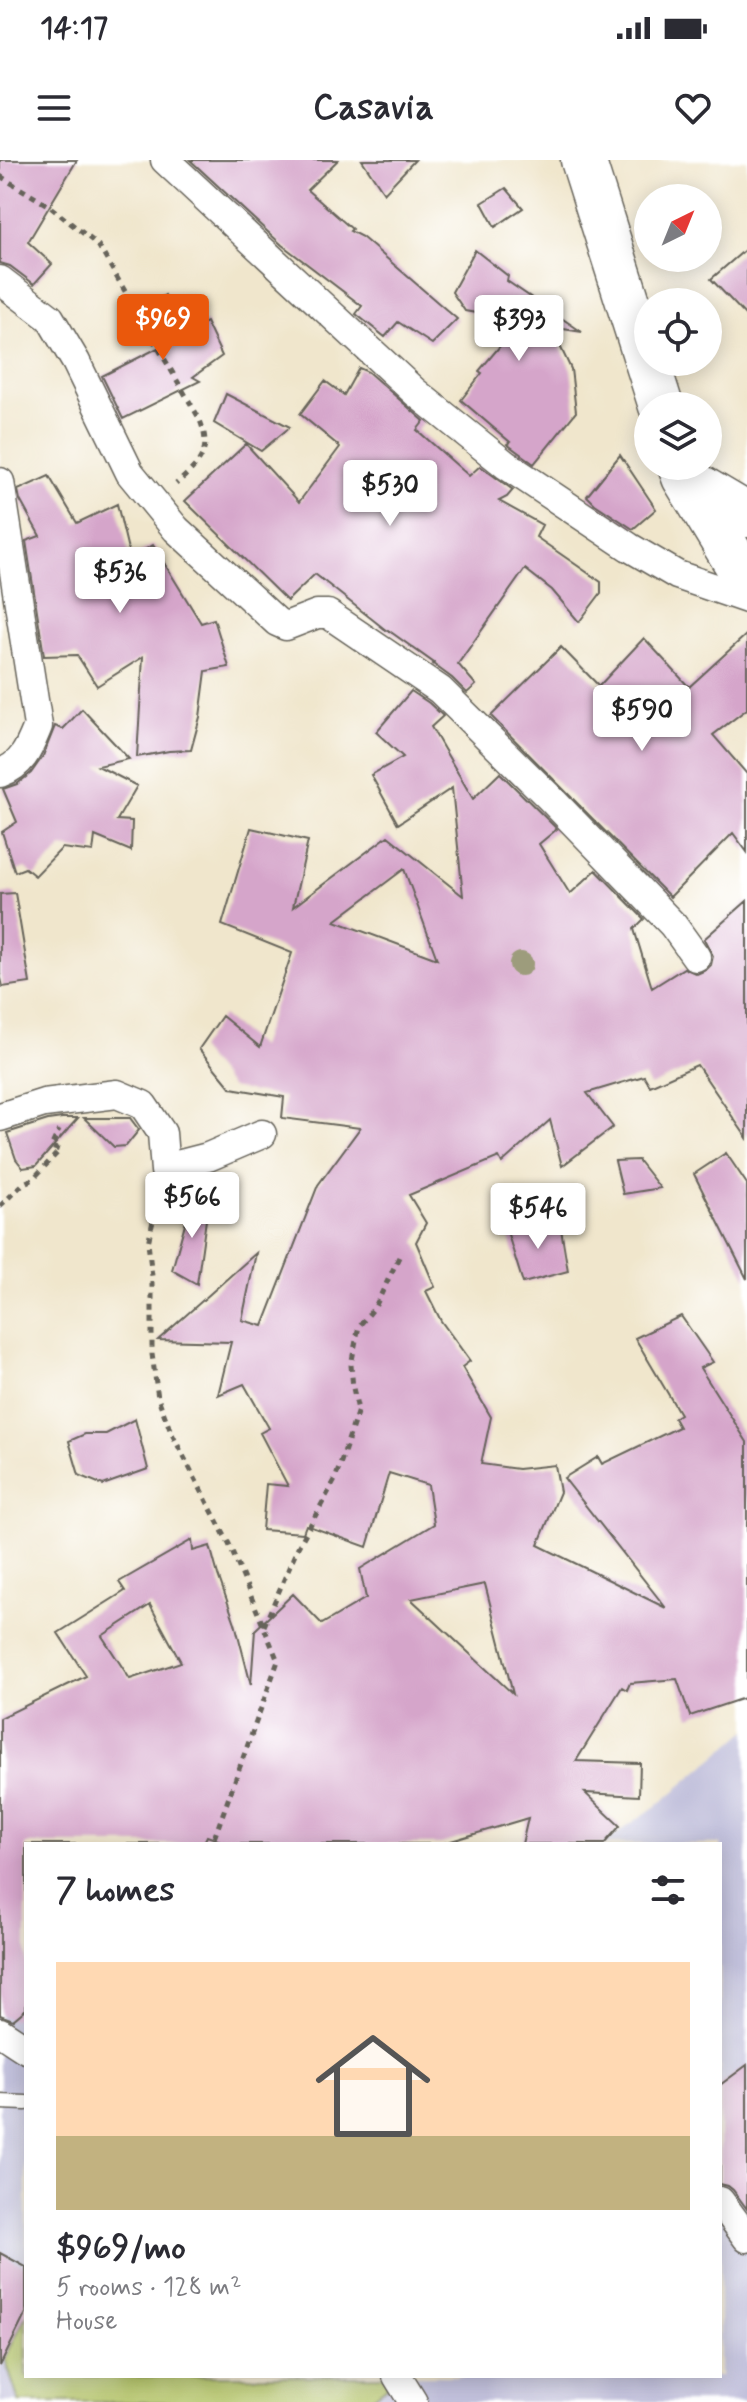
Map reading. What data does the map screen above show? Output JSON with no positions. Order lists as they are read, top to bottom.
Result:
{
  "north": "top right",
  "page": {
    "status": "14:17",
    "header": "Casavia",
    "price": [
      "$969",
      "$393",
      "$530",
      "$536",
      "$590",
      "$566",
      "$546"
    ],
    "heading": "7 homes",
    "list": [
      {
        "name": "$969/mo",
        "note": "5 rooms · 128 m² · House"
      }
    ]
  }
}
